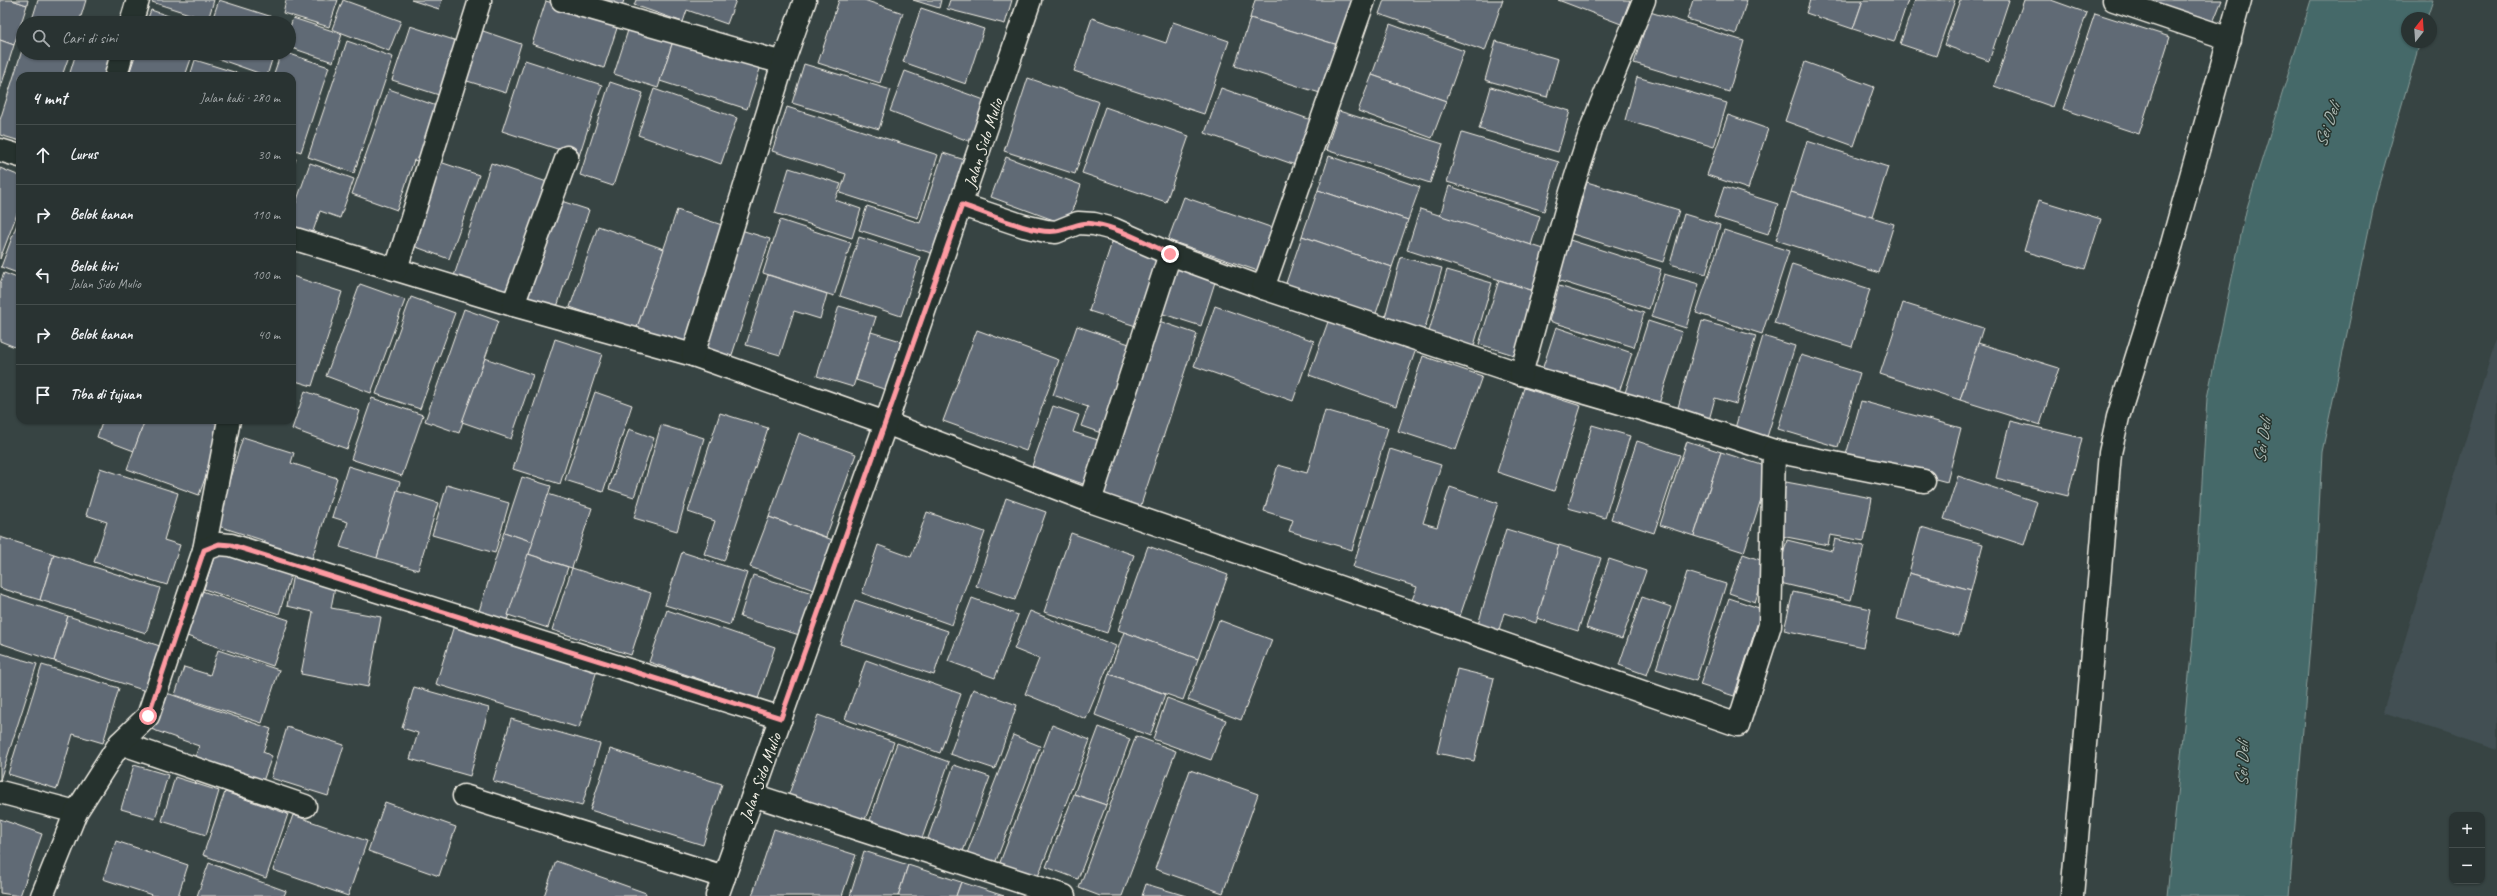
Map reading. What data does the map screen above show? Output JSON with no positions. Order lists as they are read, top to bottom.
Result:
{
  "streets": {
    "street": ["Jalan Sido Mulio"]
  },
  "water": ["Sei Deli"],
  "north": "top",
  "page": {
    "search": "Cari di sini",
    "heading": ["4 mnt", "Jalan kaki · 280 m"],
    "list": [
      ["Lurus", "30 m"],
      ["Belok kanan", "110 m"],
      ["Belok kiri", "Jalan Sido Mulio", "100 m"],
      ["Belok kanan", "40 m"],
      "Tiba di tujuan"
    ],
    "map_buttons": ["+", "−"]
  }
}
